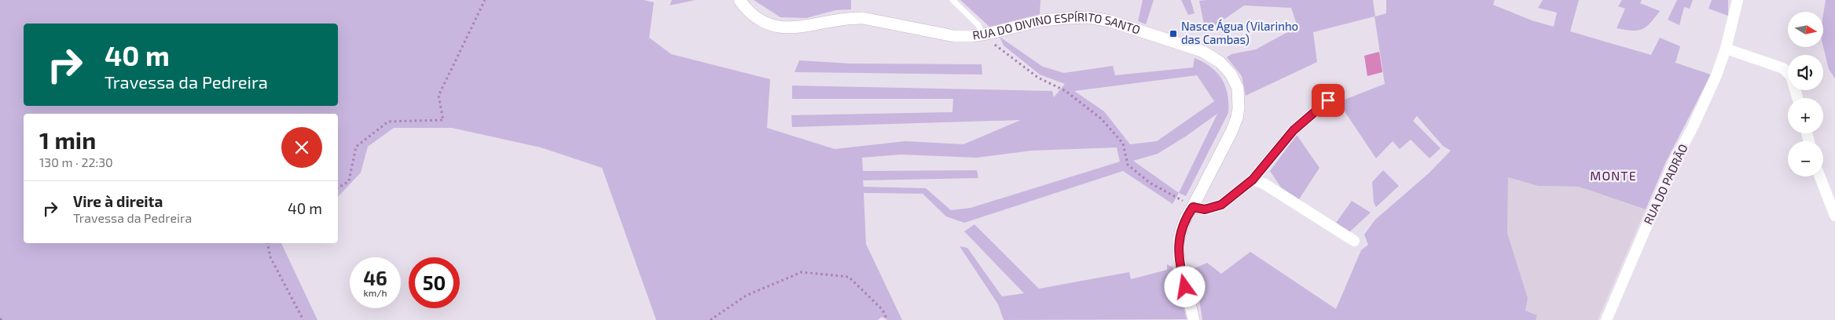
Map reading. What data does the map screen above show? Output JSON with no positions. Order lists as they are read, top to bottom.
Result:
{
  "streets": {
    "main road": ["RUA DO DIVINO ESPÍRITO SANTO"],
    "street": ["RUA DO PADRÃO"]
  },
  "districts": ["MONTE"],
  "places": {
    "transit": ["Nasce Água (Vilarinho das Cambas)"]
  },
  "north": "right",
  "page": {
    "map_buttons": ["+", "−"],
    "turn": ["40 m", "Travessa da Pedreira"],
    "heading": ["1 min", "130 m · 22:30"],
    "list": [
      {
        "name": "Vire à direita",
        "note": "Travessa da Pedreira",
        "value": "40 m"
      }
    ],
    "speed": "46 km/h",
    "limit": "50"
  }
}
